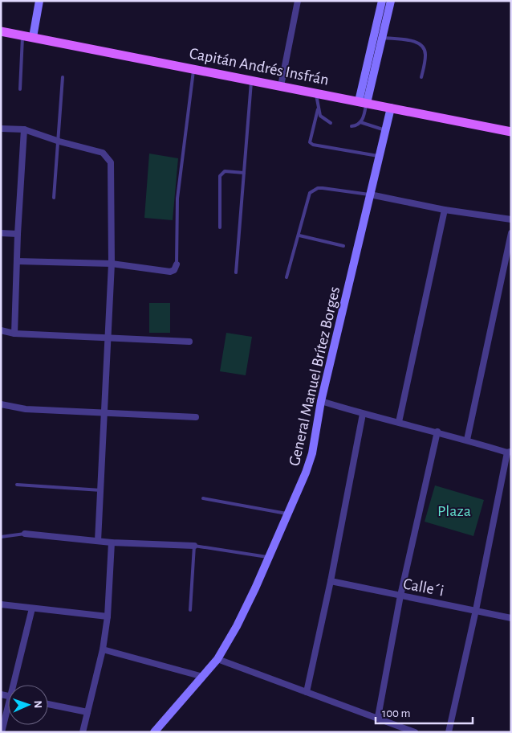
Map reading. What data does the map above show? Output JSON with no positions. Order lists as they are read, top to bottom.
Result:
{
  "streets": {
    "main road": ["Capitán Andrés Insfrán"],
    "street": ["General Manuel Brítez Borges", "Calle´i"]
  },
  "crossings": [
    ["Capitán Andrés Insfrán", "General Manuel Brítez Borges"]
  ],
  "parks": ["Plaza"],
  "scale_bar": "100 m",
  "north": "right"
}
